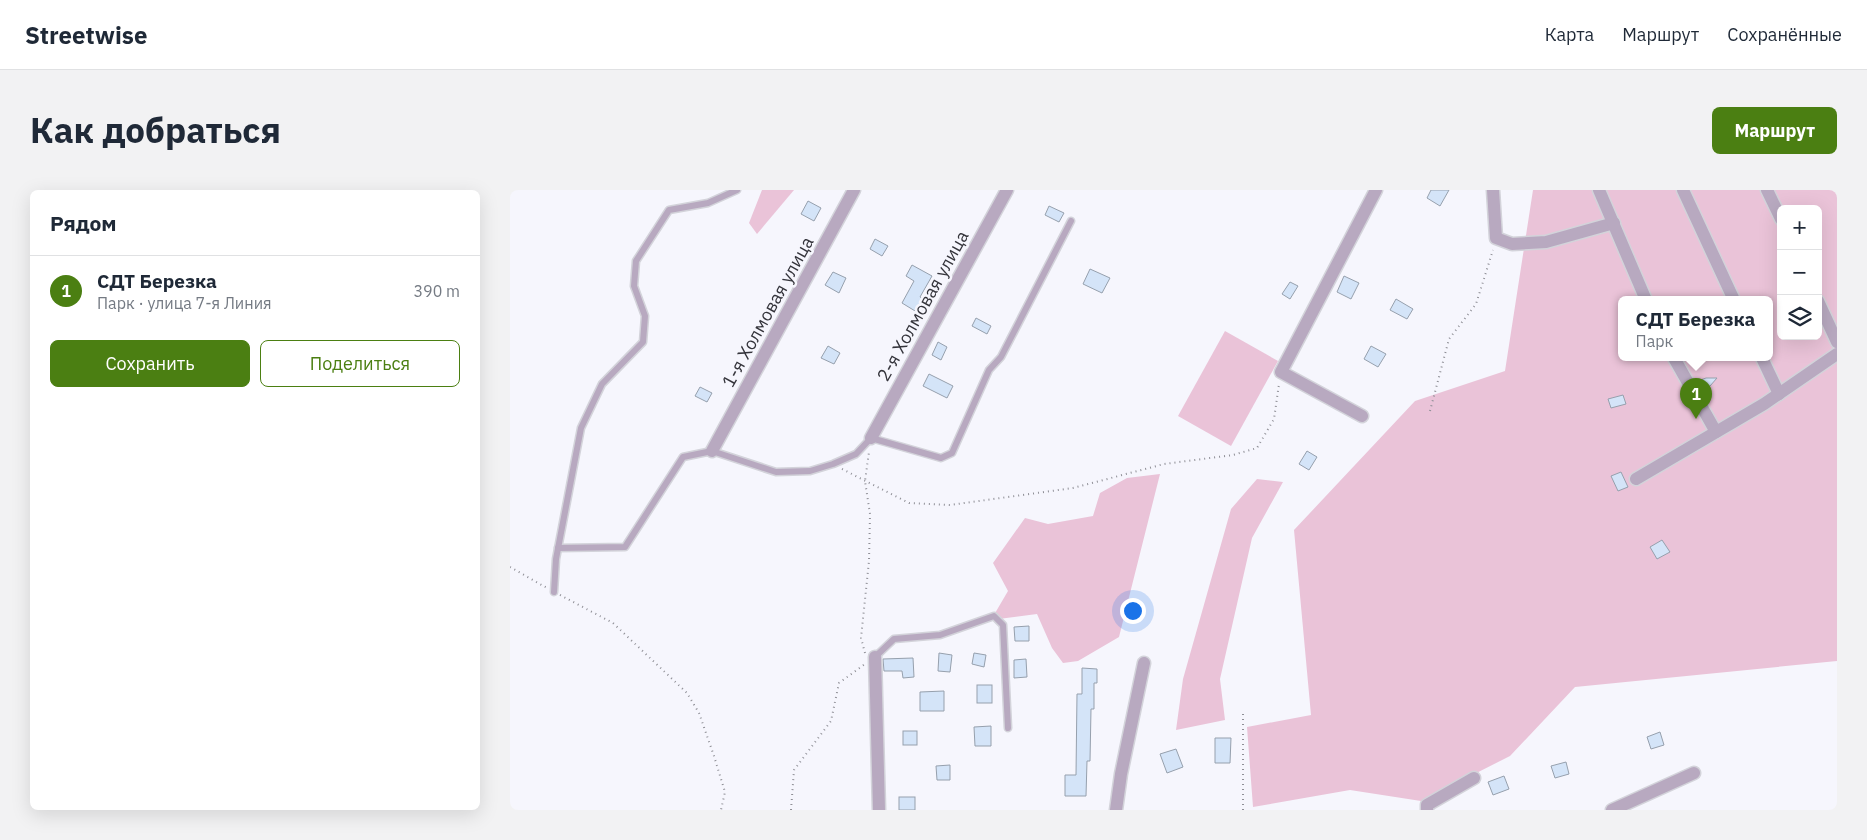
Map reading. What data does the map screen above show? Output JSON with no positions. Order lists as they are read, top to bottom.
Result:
{
  "streets": {
    "street": ["2-я Холмовая улица", "1-я Холмовая улица"]
  },
  "page": {
    "header": "Streetwise",
    "nav": ["Карта", "Маршрут", "Сохранённые"],
    "title": "Как добраться",
    "buttons": [
      "Маршрут",
      ["Сохранить", "Поделиться"]
    ],
    "heading": "Рядом",
    "map_buttons": ["+", "−"],
    "list": [
      {
        "mark": "1",
        "name": "СДТ Березка",
        "note": "Парк · улица 7-я Линия",
        "value": "390 m"
      }
    ],
    "popup": ["СДТ Березка", "Парк"],
    "pins": "1"
  }
}
